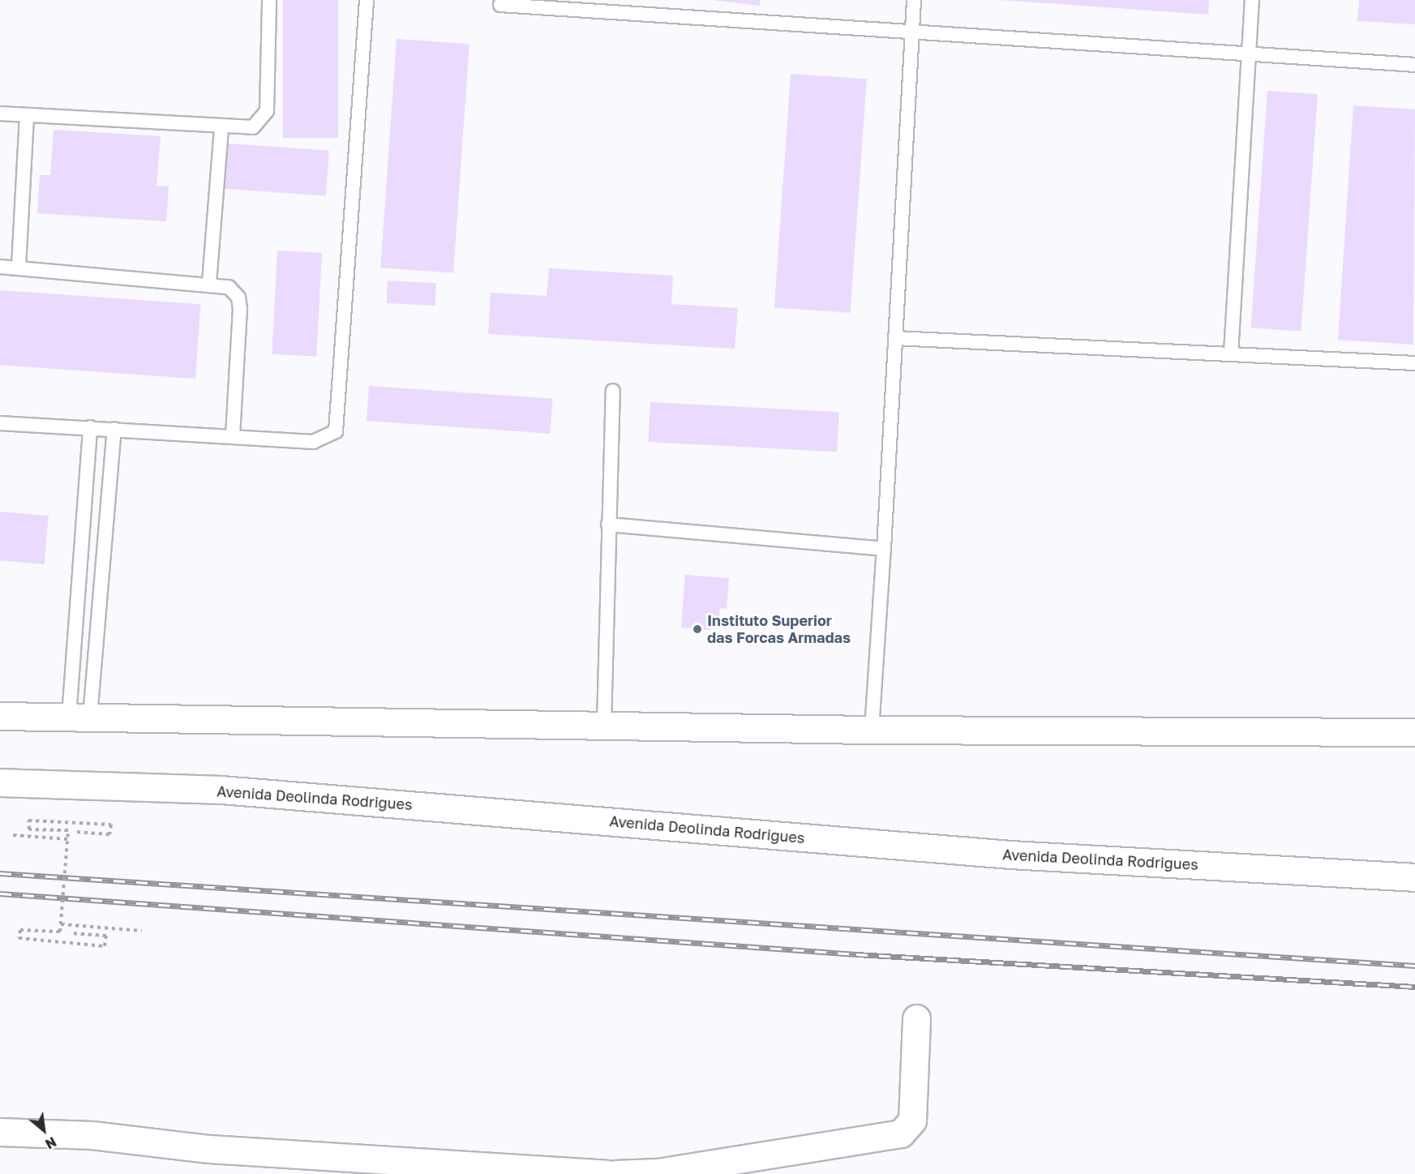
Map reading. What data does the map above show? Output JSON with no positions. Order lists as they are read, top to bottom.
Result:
{
  "streets": {
    "main road": ["Avenida Deolinda Rodrigues"]
  },
  "places": ["Instituto Superior das Forcas Armadas"],
  "north": "bottom right"
}
